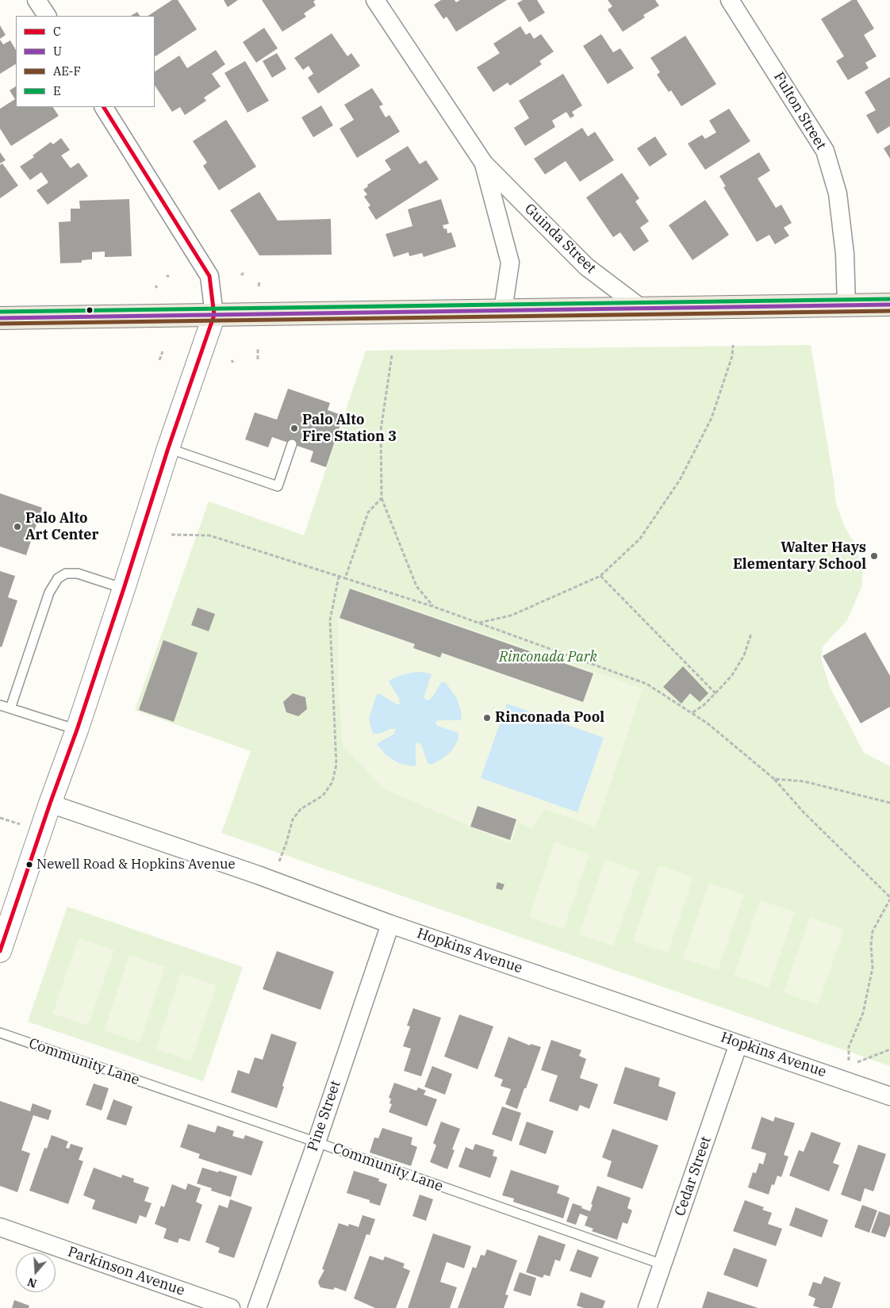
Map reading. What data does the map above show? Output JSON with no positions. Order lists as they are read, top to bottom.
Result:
{
  "streets": {
    "street": [
      "Fulton Street",
      "Guinda Street",
      "Hopkins Avenue",
      "Pine Street",
      "Cedar Street",
      "Parkinson Avenue"
    ],
    "lane": ["Community Lane"]
  },
  "crossings": [
    ["Hopkins Avenue", "Pine Street"],
    ["Hopkins Avenue", "Cedar Street"],
    ["Community Lane", "Pine Street"],
    ["Community Lane", "Cedar Street"]
  ],
  "parks": ["Rinconada Park"],
  "places": [
    "Palo Alto Fire Station 3",
    "Palo Alto Art Center",
    "Walter Hays Elementary School",
    "Rinconada Pool",
    "Newell Road & Hopkins Avenue"
  ],
  "lines": [
    "transit line C",
    "transit line E",
    "transit line U",
    "transit line AE-F"
  ],
  "legend": [
    "C",
    "U",
    "AE-F",
    "E"
  ],
  "north": "bottom"
}
